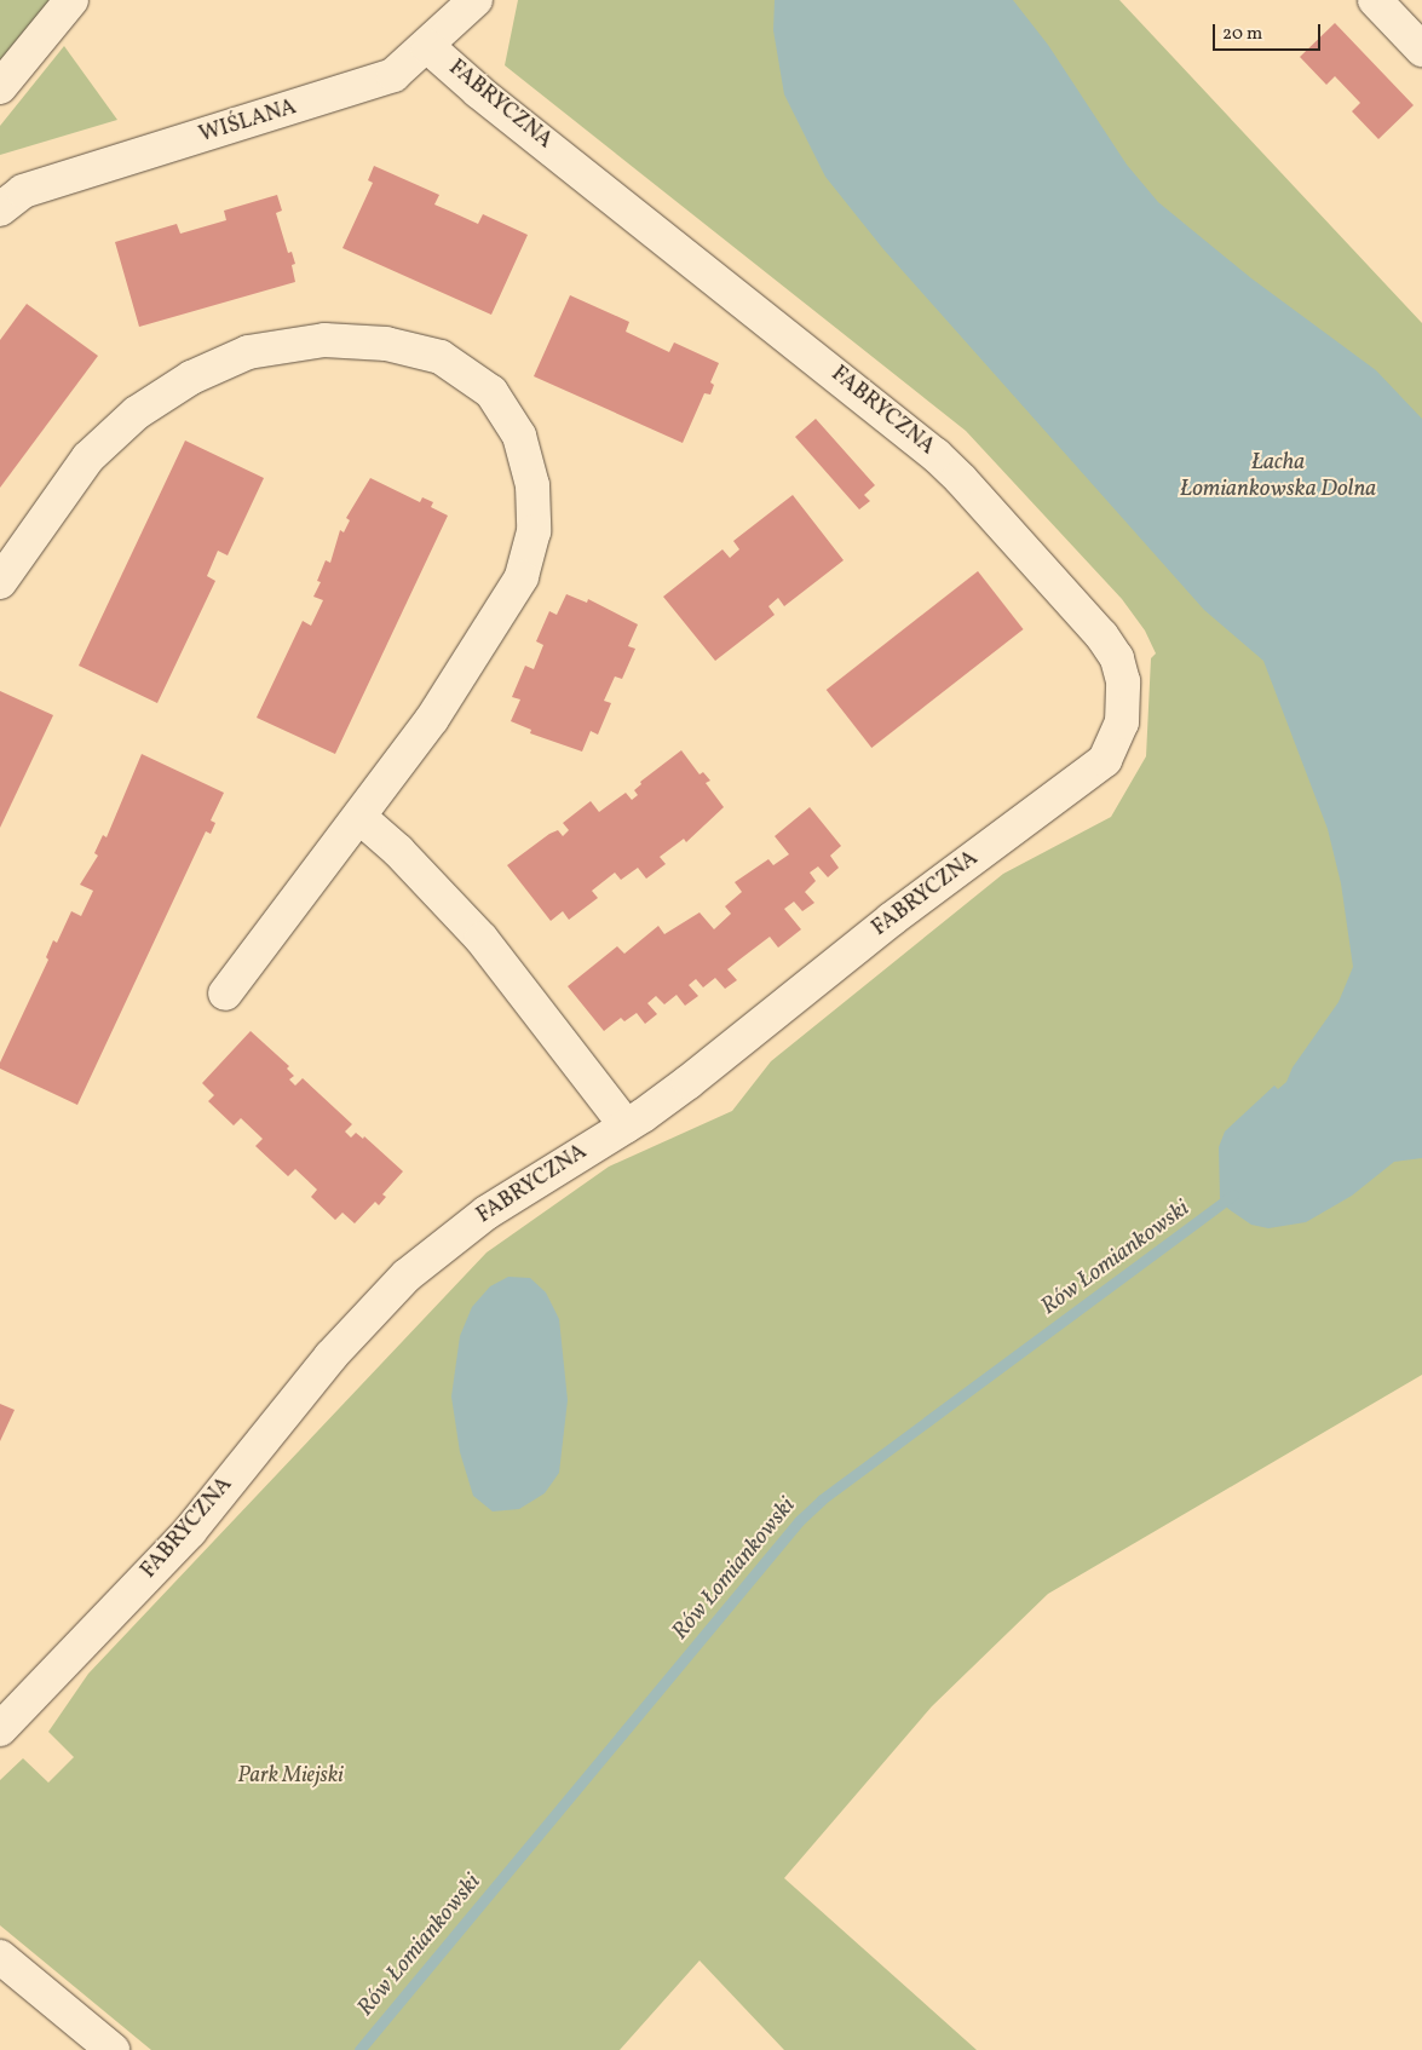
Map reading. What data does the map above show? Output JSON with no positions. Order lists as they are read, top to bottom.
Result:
{
  "streets": {
    "street": ["FABRYCZNA", "WIŚLANA"]
  },
  "crossings": [
    ["FABRYCZNA", "WIŚLANA"]
  ],
  "water": ["Łacha Łomiankowska Dolna", "Rów Łomiankowski"],
  "parks": ["Park Miejski"],
  "scale_bar": "20 m"
}
